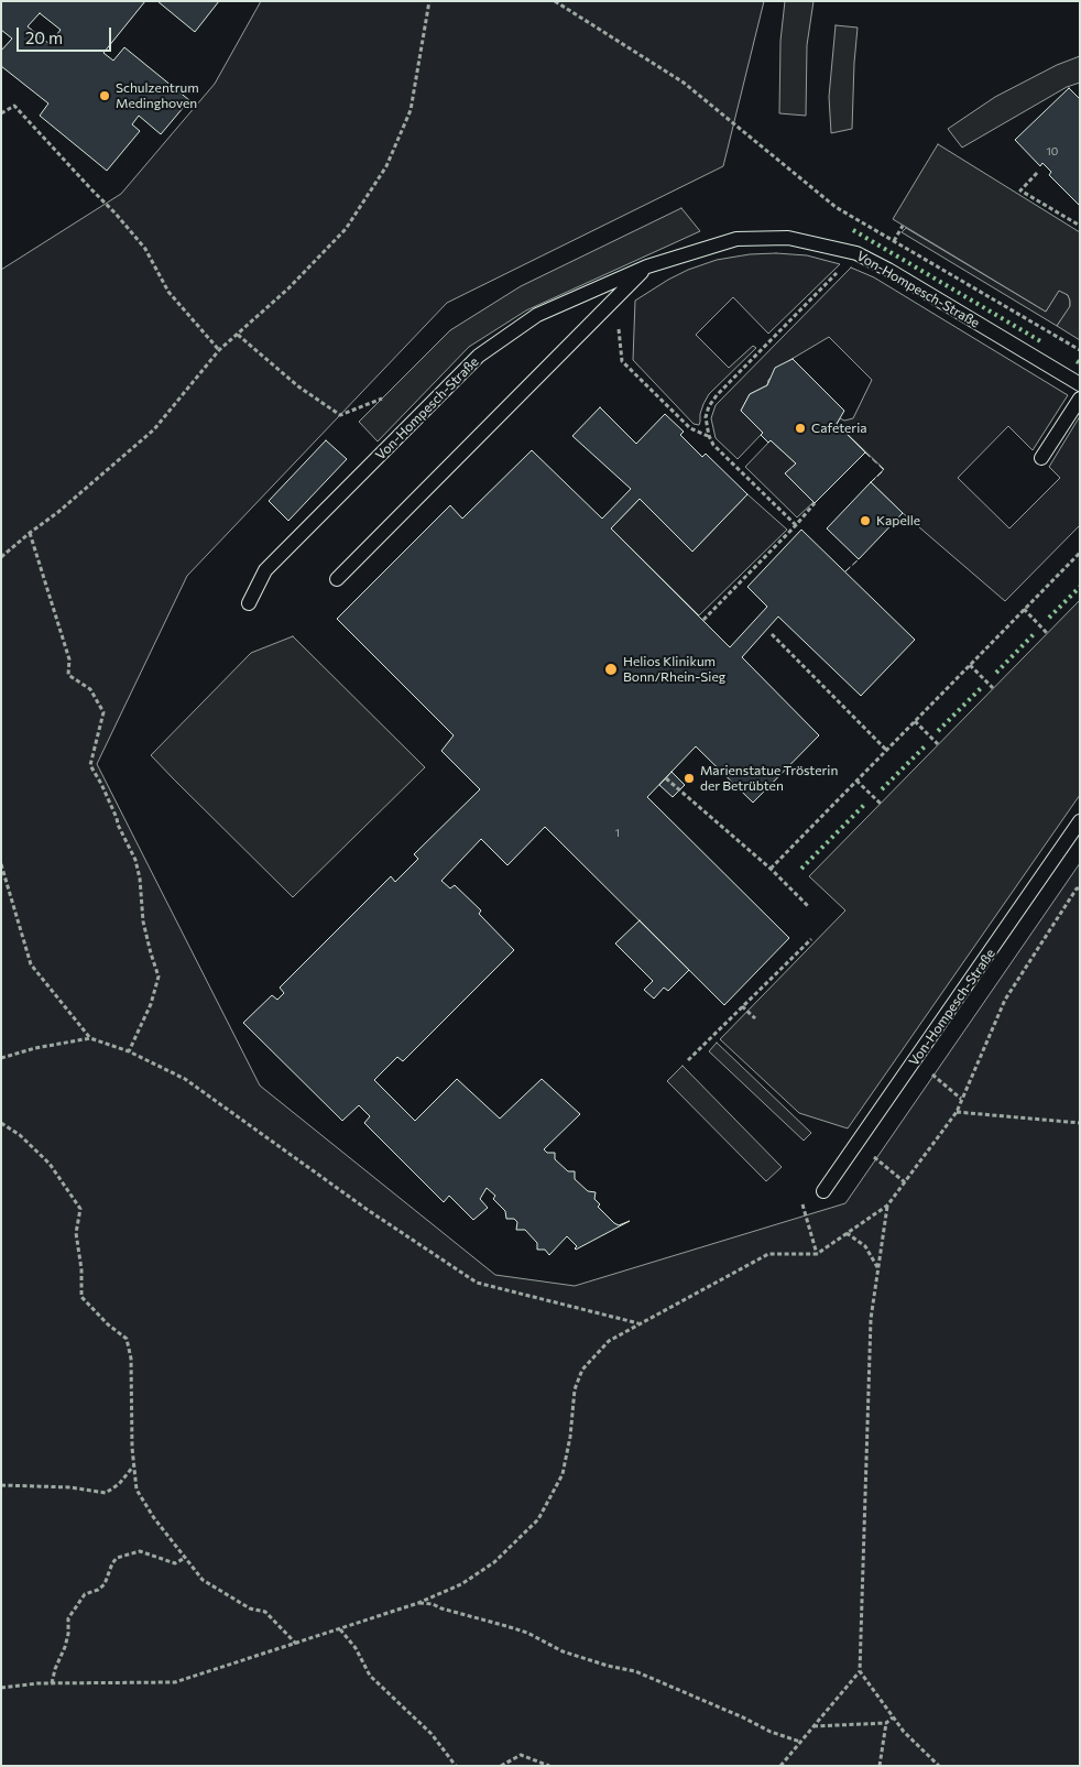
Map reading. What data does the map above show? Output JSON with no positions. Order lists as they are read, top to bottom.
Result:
{
  "streets": {
    "lane": ["Von-Hompesch-Straße"]
  },
  "places": [
    "Schulzentrum Medinghoven",
    "Cafeteria",
    "Kapelle",
    "Helios Klinikum Bonn/Rhein-Sieg",
    "Marienstatue Trösterin der Betrübten"
  ],
  "house_numbers": ["10", "1"],
  "scale_bar": "20 m"
}
